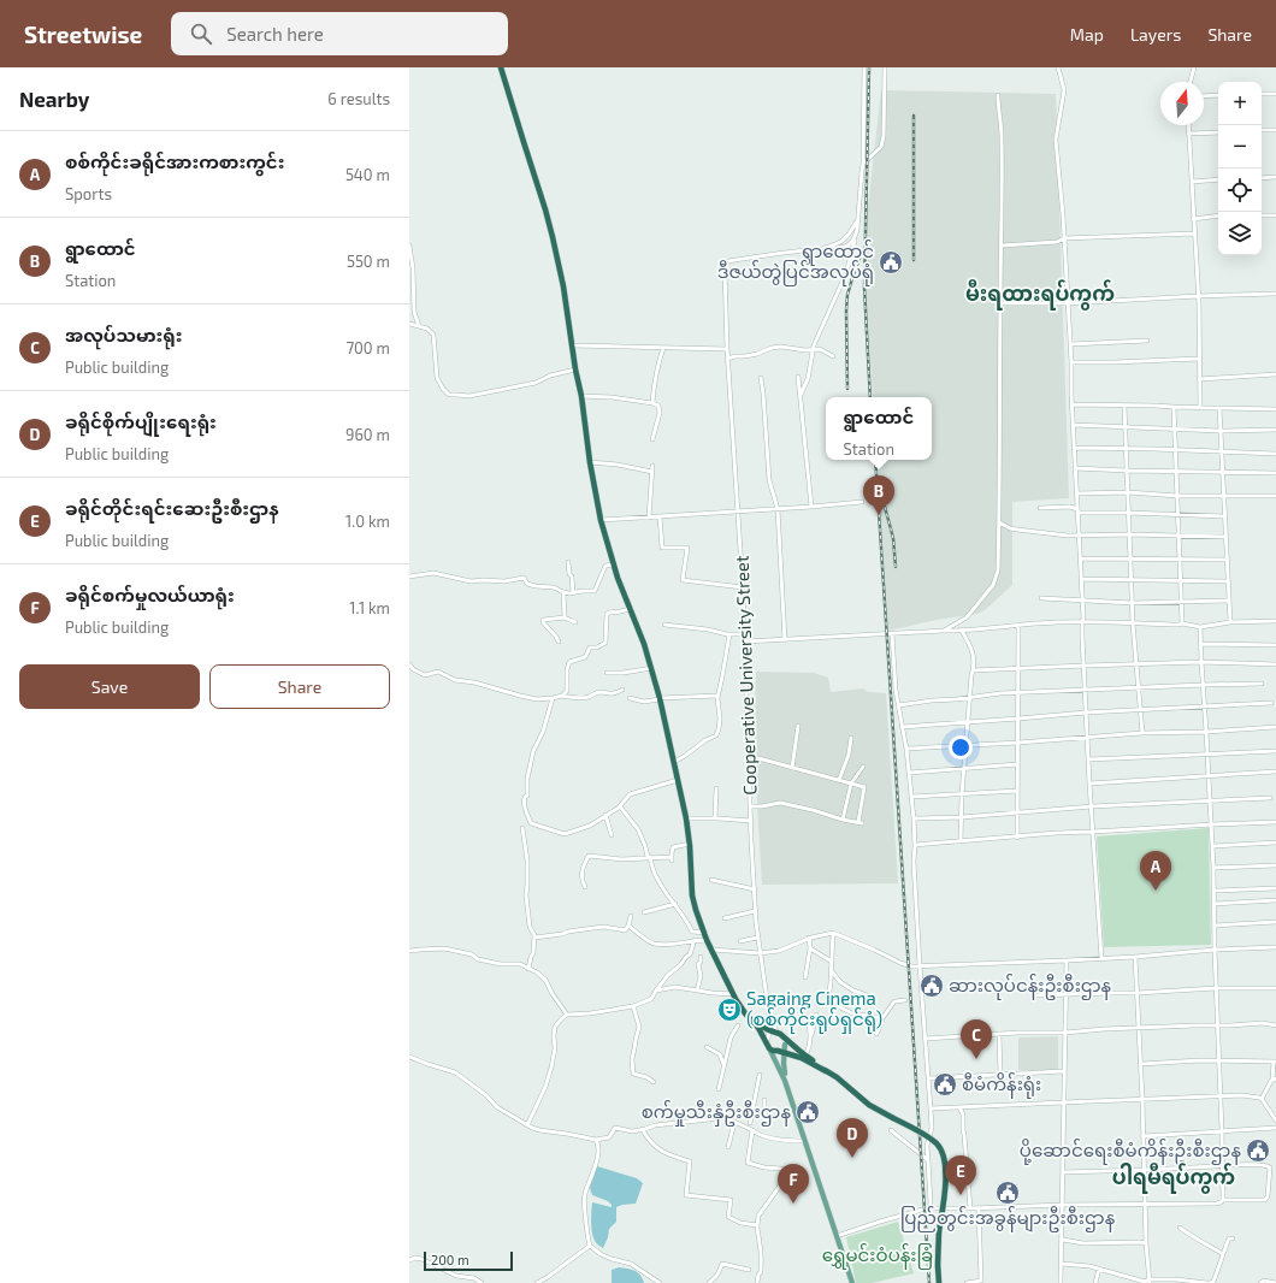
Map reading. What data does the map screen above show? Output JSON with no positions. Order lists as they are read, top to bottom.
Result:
{
  "streets": {
    "street": ["Cooperative University Street"]
  },
  "districts": ["မီးရထားရပ်ကွက်", "ပါရမီရပ်ကွက်"],
  "parks": ["ရွှေမင်းဝံပန်းခြံ"],
  "places": {
    "public building": [
      "ရွာထောင် ဒီဇယ်တွဲပြင်အလုပ်ရုံ",
      "ဆားလုပ်ငန်းဦးစီးဌာန",
      "စီမံကိန်းရုံး‌",
      "စက်မှုသီးနှံဦးစီးဌာန",
      "ပို့ဆောင်ရေးစီမံကိန်းဦးစီးဌာန",
      "ပြည်တွင်းအခွန်များဦးစီးဌာန"
    ],
    "theatre": ["Sagaing Cinema (စစ်ကိုင်းရုပ်ရှင်ရုံ)"]
  },
  "scale_bar": "200 m",
  "north": "top",
  "page": {
    "header": "Streetwise",
    "search": "Search here",
    "nav": ["Map", "Layers", "Share"],
    "heading": ["Nearby", "6 results"],
    "map_buttons": ["+", "−"],
    "list": [
      {
        "mark": "A",
        "name": "စစ်ကိုင်းခရိုင်အားကစားကွင်း",
        "note": "Sports",
        "value": "540 m"
      },
      {
        "mark": "B",
        "name": "ရွာထောင်",
        "note": "Station",
        "value": "550 m"
      },
      {
        "mark": "C",
        "name": "အလုပ်သမားရုံး",
        "note": "Public building",
        "value": "700 m"
      },
      {
        "mark": "D",
        "name": "ခရိုင်စိုက်ပျိုးရေးရုံး",
        "note": "Public building",
        "value": "960 m"
      },
      {
        "mark": "E",
        "name": "ခရိုင်တိုင်းရင်းဆေးဦးစီးဌာန",
        "note": "Public building",
        "value": "1.0 km"
      },
      {
        "mark": "F",
        "name": "ခရိုင်စက်မှုလယ်ယာရုံး",
        "note": "Public building",
        "value": "1.1 km"
      }
    ],
    "popup": ["ရွာထောင်", "Station"],
    "pins": [
      "B",
      "A",
      "C",
      "D",
      "E",
      "F"
    ],
    "buttons": ["Save", "Share"],
    "scale": "200 m"
  }
}
